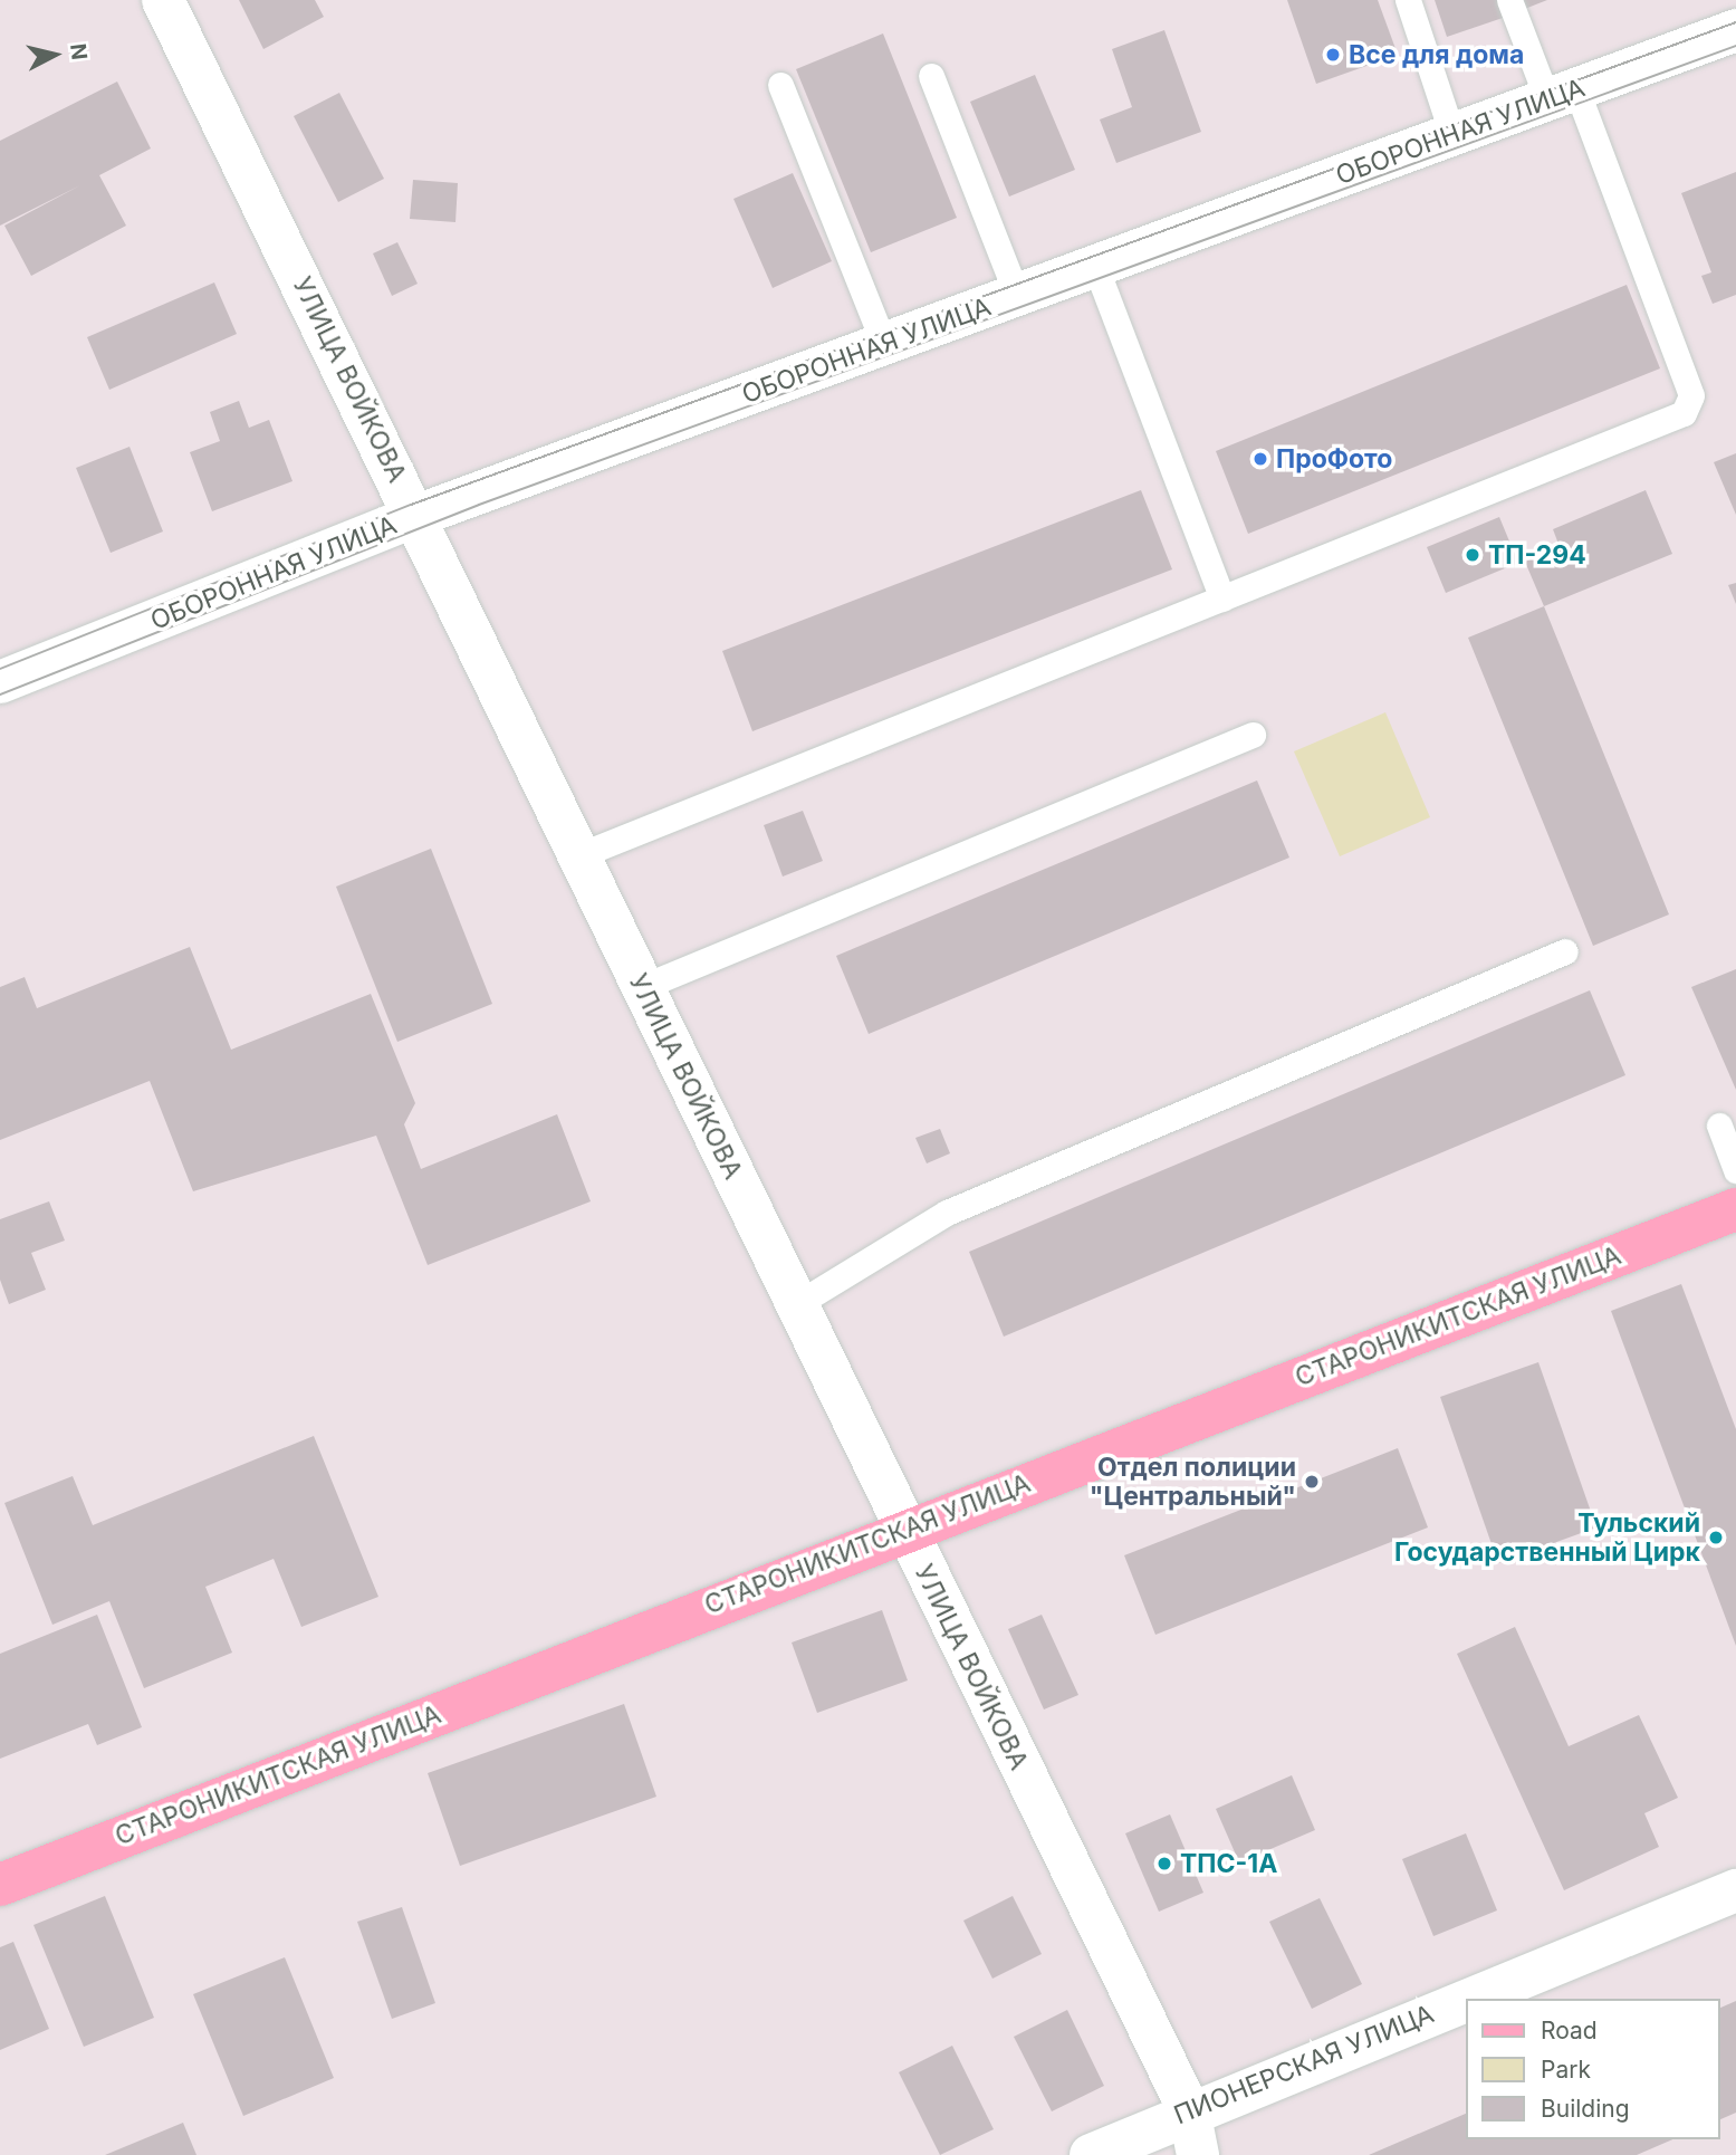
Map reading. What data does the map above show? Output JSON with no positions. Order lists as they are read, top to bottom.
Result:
{
  "streets": {
    "main road": ["СТАРОНИКИТСКАЯ УЛИЦА"],
    "street": ["ОБОРОННАЯ УЛИЦА", "УЛИЦА ВОЙКОВА", "ПИОНЕРСКАЯ УЛИЦА"]
  },
  "crossings": [
    ["ОБОРОННАЯ УЛИЦА", "УЛИЦА ВОЙКОВА"],
    ["УЛИЦА ВОЙКОВА", "СТАРОНИКИТСКАЯ УЛИЦА"],
    ["УЛИЦА ВОЙКОВА", "ПИОНЕРСКАЯ УЛИЦА"]
  ],
  "places": [
    "Все для дома",
    "ПроФото",
    "ТП-294",
    "Отдел полиции \"Центральный\"",
    "Тульский Государственный Цирк",
    "ТПС-1А"
  ],
  "legend": ["Road", "Park", "Building"],
  "north": "right"
}
